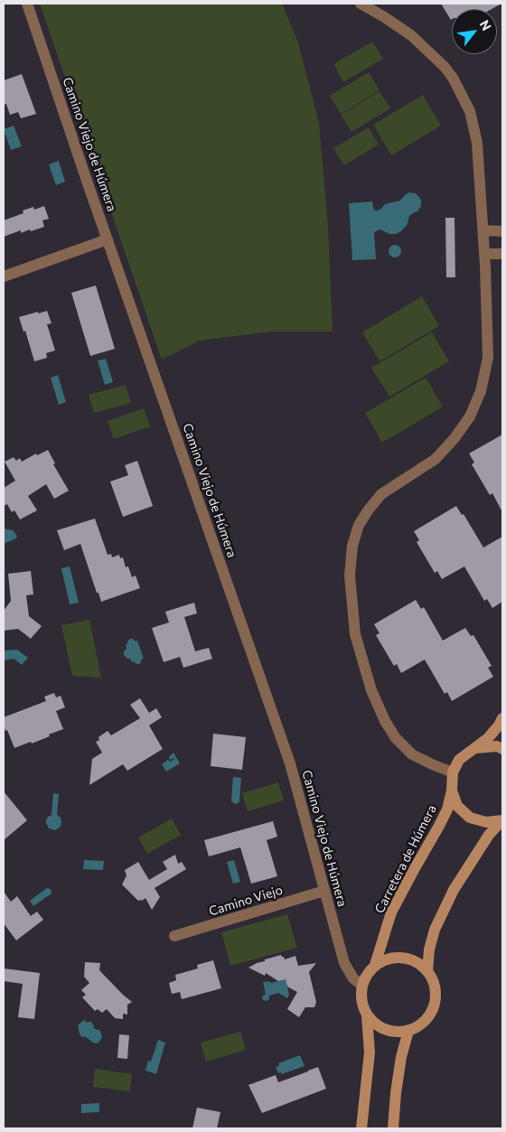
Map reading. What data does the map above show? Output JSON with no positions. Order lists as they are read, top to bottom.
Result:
{
  "streets": {
    "street": ["Camino Viejo de Húmera", "Carretera de Húmera", "Camino Viejo"]
  },
  "crossings": [
    ["Camino Viejo de Húmera", "Carretera de Húmera"],
    ["Camino Viejo de Húmera", "Camino Viejo"]
  ],
  "north": "top right"
}
